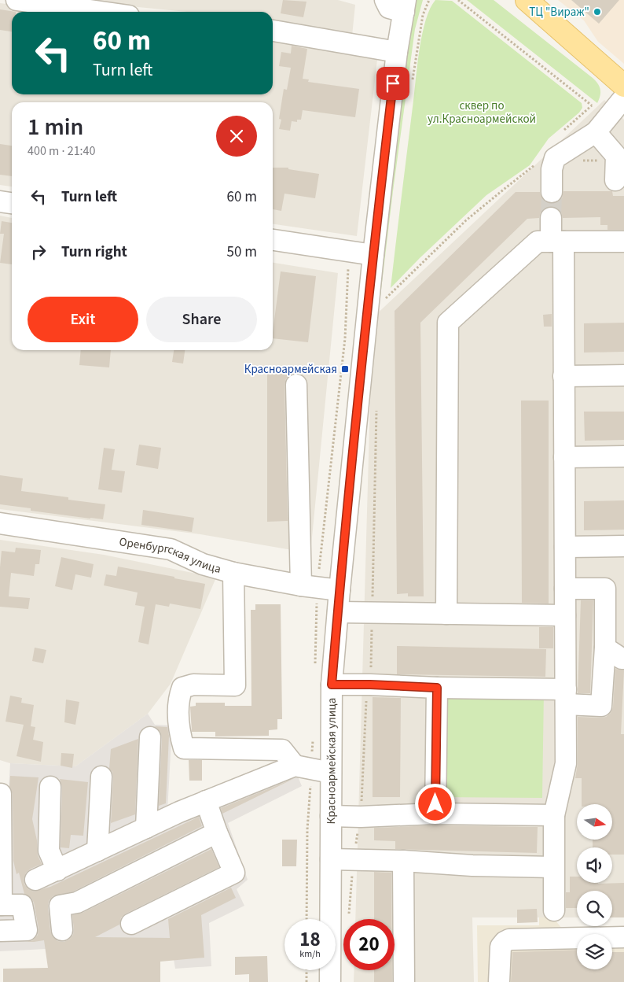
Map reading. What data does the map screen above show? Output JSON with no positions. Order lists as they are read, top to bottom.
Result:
{
  "streets": {
    "street": ["Оренбургская улица", "Красноармейская улица"]
  },
  "crossings": [
    ["Оренбургская улица", "Красноармейская улица"]
  ],
  "parks": ["сквер по ул.Красноармейской"],
  "places": {
    "other": ["ТЦ \"Вираж\""],
    "transit": ["Красноармейская"]
  },
  "north": "right",
  "page": {
    "turn": ["60 m", "Turn left"],
    "heading": ["1 min", "400 m · 21:40"],
    "list": [
      {
        "name": "Turn left",
        "value": "60 m"
      },
      {
        "name": "Turn right",
        "value": "50 m"
      }
    ],
    "buttons": ["Exit", "Share"],
    "speed": "18 km/h",
    "limit": "20"
  }
}
